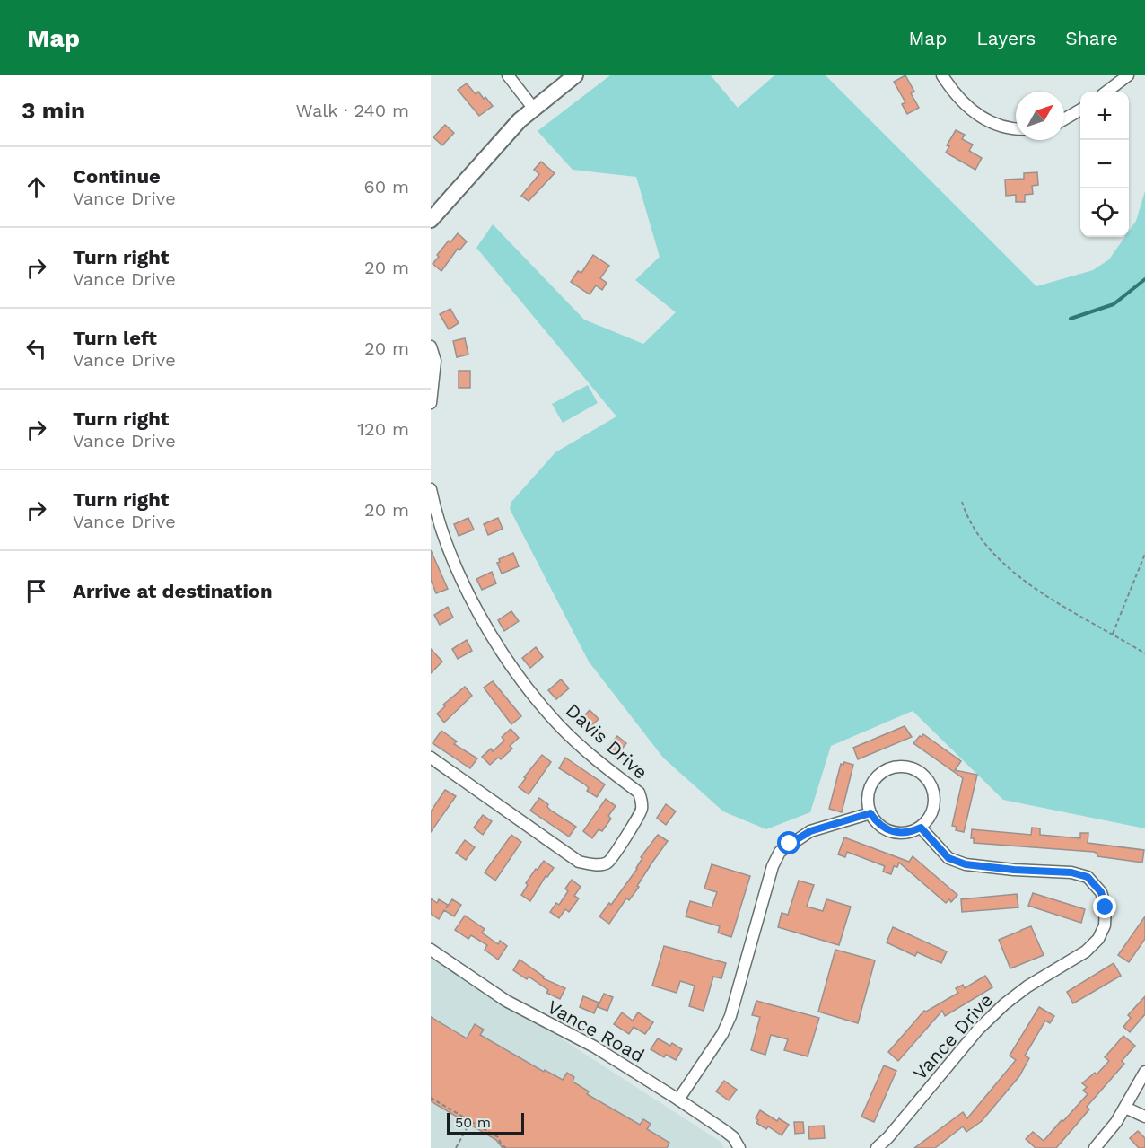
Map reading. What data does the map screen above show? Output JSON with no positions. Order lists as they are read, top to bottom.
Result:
{
  "streets": {
    "street": ["Davis Drive", "Vance Road", "Vance Drive"]
  },
  "scale_bar": "50 m",
  "north": "top right",
  "page": {
    "header": "Map",
    "nav": ["Map", "Layers", "Share"],
    "heading": ["3 min", "Walk · 240 m"],
    "map_buttons": ["+", "−"],
    "list": [
      ["Continue", "Vance Drive", "60 m"],
      ["Turn right", "Vance Drive", "20 m"],
      ["Turn left", "Vance Drive", "20 m"],
      ["Turn right", "Vance Drive", "120 m"],
      ["Turn right", "Vance Drive", "20 m"],
      "Arrive at destination"
    ],
    "scale": "50 m"
  }
}
